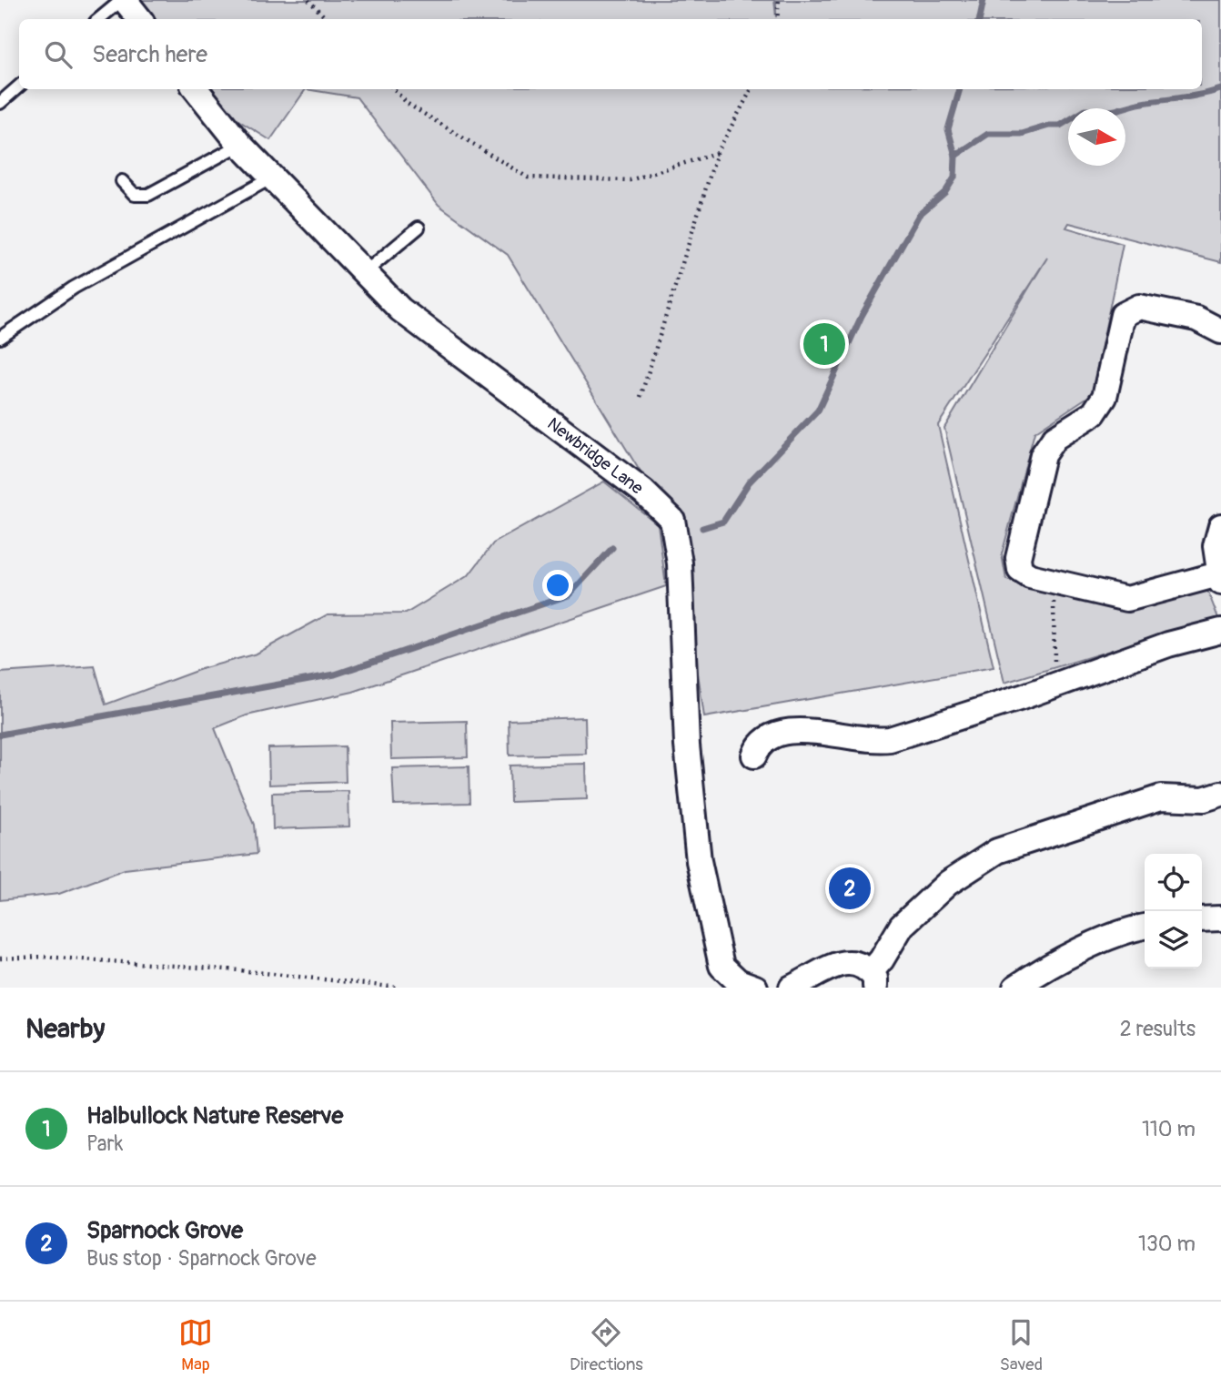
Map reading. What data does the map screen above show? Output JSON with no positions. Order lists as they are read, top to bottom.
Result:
{
  "streets": {
    "street": ["Newbridge Lane"]
  },
  "north": "right",
  "page": {
    "search": "Search here",
    "pins": ["1", "2"],
    "heading": ["Nearby", "2 results"],
    "list": [
      {
        "mark": "1",
        "name": "Halbullock Nature Reserve",
        "note": "Park",
        "value": "110 m"
      },
      {
        "mark": "2",
        "name": "Sparnock Grove",
        "note": "Bus stop · Sparnock Grove",
        "value": "130 m"
      }
    ],
    "nav": ["Map", "Directions", "Saved"]
  }
}
